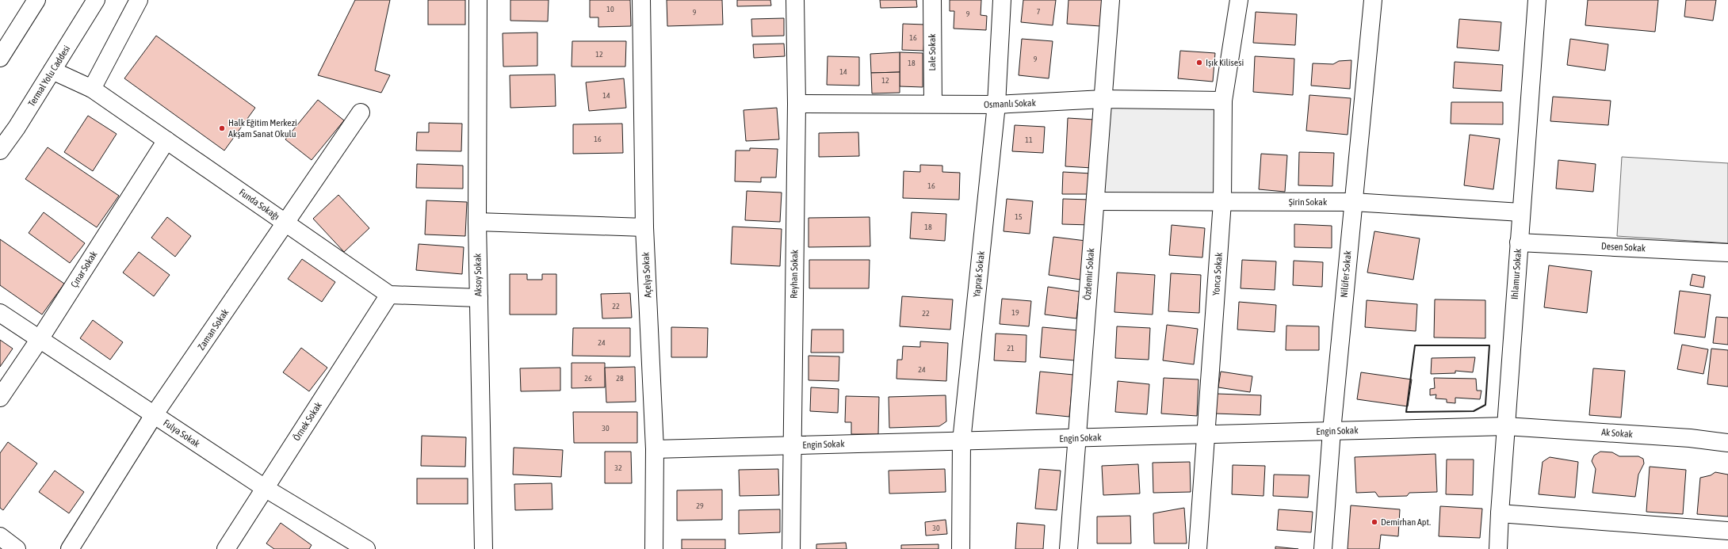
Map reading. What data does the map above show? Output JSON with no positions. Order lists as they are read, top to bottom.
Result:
{
  "streets": {
    "street": [
      "Lale Sokak",
      "Termal Yolu Caddesi",
      "Osmanlı Sokak",
      "Şirin Sokak",
      "Funda Sokağı",
      "Desen Sokak",
      "Çınar Sokak",
      "Reyhan Sokak",
      "Yaprak Sokak",
      "Özdemir Sokak",
      "Yonca Sokak",
      "Nilüfer Sokak",
      "Ihlamur Sokak",
      "Aksoy Sokak",
      "Açelya Sokak",
      "Zaman Sokak",
      "Örnek Sokak",
      "Engin Sokak",
      "Fulya Sokak",
      "Ak Sokak"
    ]
  },
  "crossings": [
    ["Lale Sokak", "Osmanlı Sokak"],
    ["Termal Yolu Caddesi", "Funda Sokağı"],
    ["Osmanlı Sokak", "Reyhan Sokak"],
    ["Osmanlı Sokak", "Yaprak Sokak"],
    ["Osmanlı Sokak", "Özdemir Sokak"],
    ["Osmanlı Sokak", "Yonca Sokak"],
    ["Şirin Sokak", "Özdemir Sokak"],
    ["Şirin Sokak", "Yonca Sokak"],
    ["Şirin Sokak", "Nilüfer Sokak"],
    ["Şirin Sokak", "Ihlamur Sokak"],
    ["Funda Sokağı", "Çınar Sokak"],
    ["Funda Sokağı", "Zaman Sokak"],
    ["Funda Sokağı", "Örnek Sokak"],
    ["Desen Sokak", "Ihlamur Sokak"],
    ["Çınar Sokak", "Fulya Sokak"],
    ["Reyhan Sokak", "Engin Sokak"],
    ["Yaprak Sokak", "Engin Sokak"],
    ["Özdemir Sokak", "Engin Sokak"],
    ["Yonca Sokak", "Engin Sokak"],
    ["Nilüfer Sokak", "Engin Sokak"],
    ["Ihlamur Sokak", "Engin Sokak"],
    ["Ihlamur Sokak", "Ak Sokak"],
    ["Açelya Sokak", "Engin Sokak"],
    ["Zaman Sokak", "Fulya Sokak"],
    ["Örnek Sokak", "Fulya Sokak"],
    ["Engin Sokak", "Ak Sokak"]
  ],
  "places": ["Işık Kilisesi", "Halk Eğitim Merkezi Akşam Sanat Okulu", "Demirhan Apt."],
  "house_numbers": [
    "10",
    "7",
    "9",
    "9",
    "16",
    "12",
    "9",
    "18",
    "14",
    "12",
    "14",
    "16",
    "11",
    "16",
    "15",
    "18",
    "22",
    "19",
    "22",
    "24",
    "21",
    "24",
    "26",
    "28",
    "30",
    "32",
    "29",
    "30"
  ]
}
